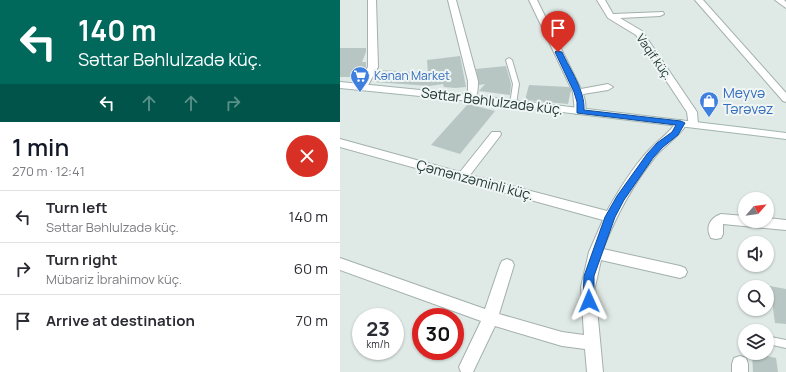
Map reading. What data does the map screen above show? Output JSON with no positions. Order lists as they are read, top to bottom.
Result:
{
  "streets": {
    "street": ["Vaqif küç.", "Səttar Bəhlulzadə küç.", "Çəmənzəminli küç."]
  },
  "crossings": [
    ["Vaqif küç.", "Səttar Bəhlulzadə küç."]
  ],
  "places": {
    "supermarket": ["Kənan Market"],
    "shop": ["Meyvə Tərəvəz"]
  },
  "north": "top right",
  "page": {
    "turn": ["140 m", "Səttar Bəhlulzadə küç."],
    "heading": ["1 min", "270 m · 12:41"],
    "list": [
      {
        "name": "Turn left",
        "note": "Səttar Bəhlulzadə küç.",
        "value": "140 m"
      },
      {
        "name": "Turn right",
        "note": "Mübariz İbrahimov küç.",
        "value": "60 m"
      },
      {
        "name": "Arrive at destination",
        "value": "70 m"
      }
    ],
    "speed": "23 km/h",
    "limit": "30"
  }
}
